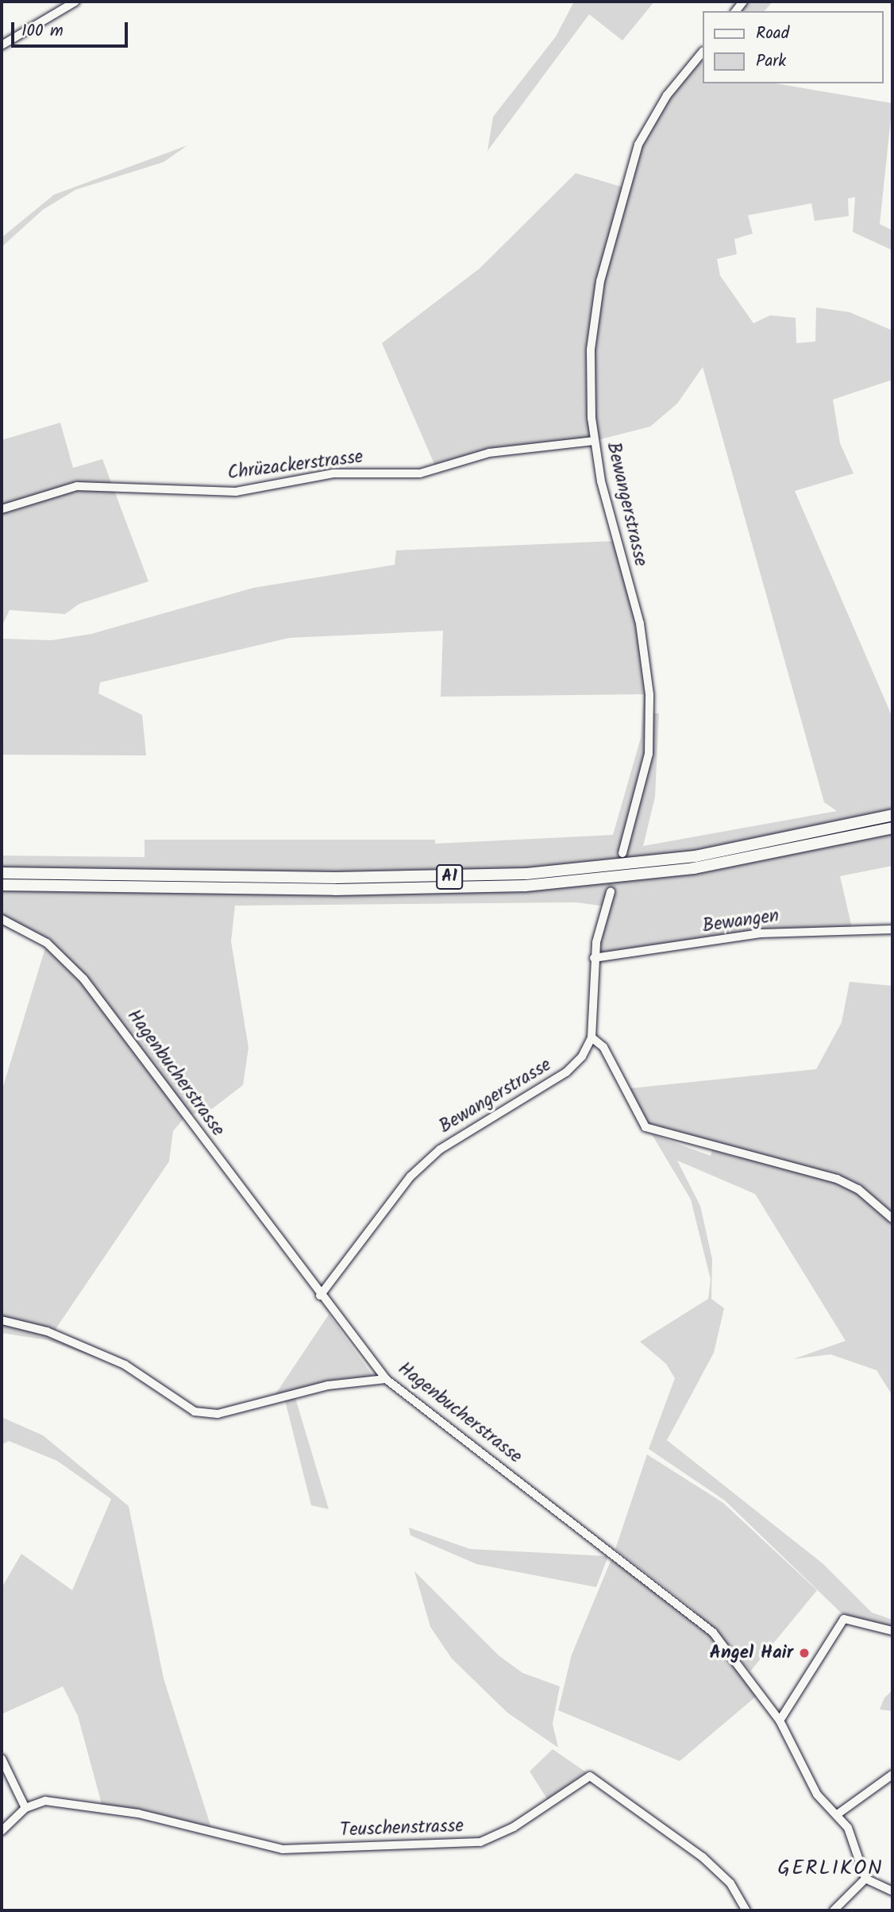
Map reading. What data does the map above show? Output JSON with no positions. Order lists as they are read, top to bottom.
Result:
{
  "streets": {
    "highway": ["A1"],
    "street": [
      "Chrüzackerstrasse",
      "Bewangerstrasse",
      "Bewangen",
      "Hagenbucherstrasse",
      "Teuschenstrasse"
    ]
  },
  "crossings": [
    ["Chrüzackerstrasse", "Bewangerstrasse"],
    ["Bewangerstrasse", "Hagenbucherstrasse"]
  ],
  "districts": ["GERLIKON"],
  "places": ["Angel Hair"],
  "legend": ["Road", "Park"],
  "scale_bar": "100 m"
}
